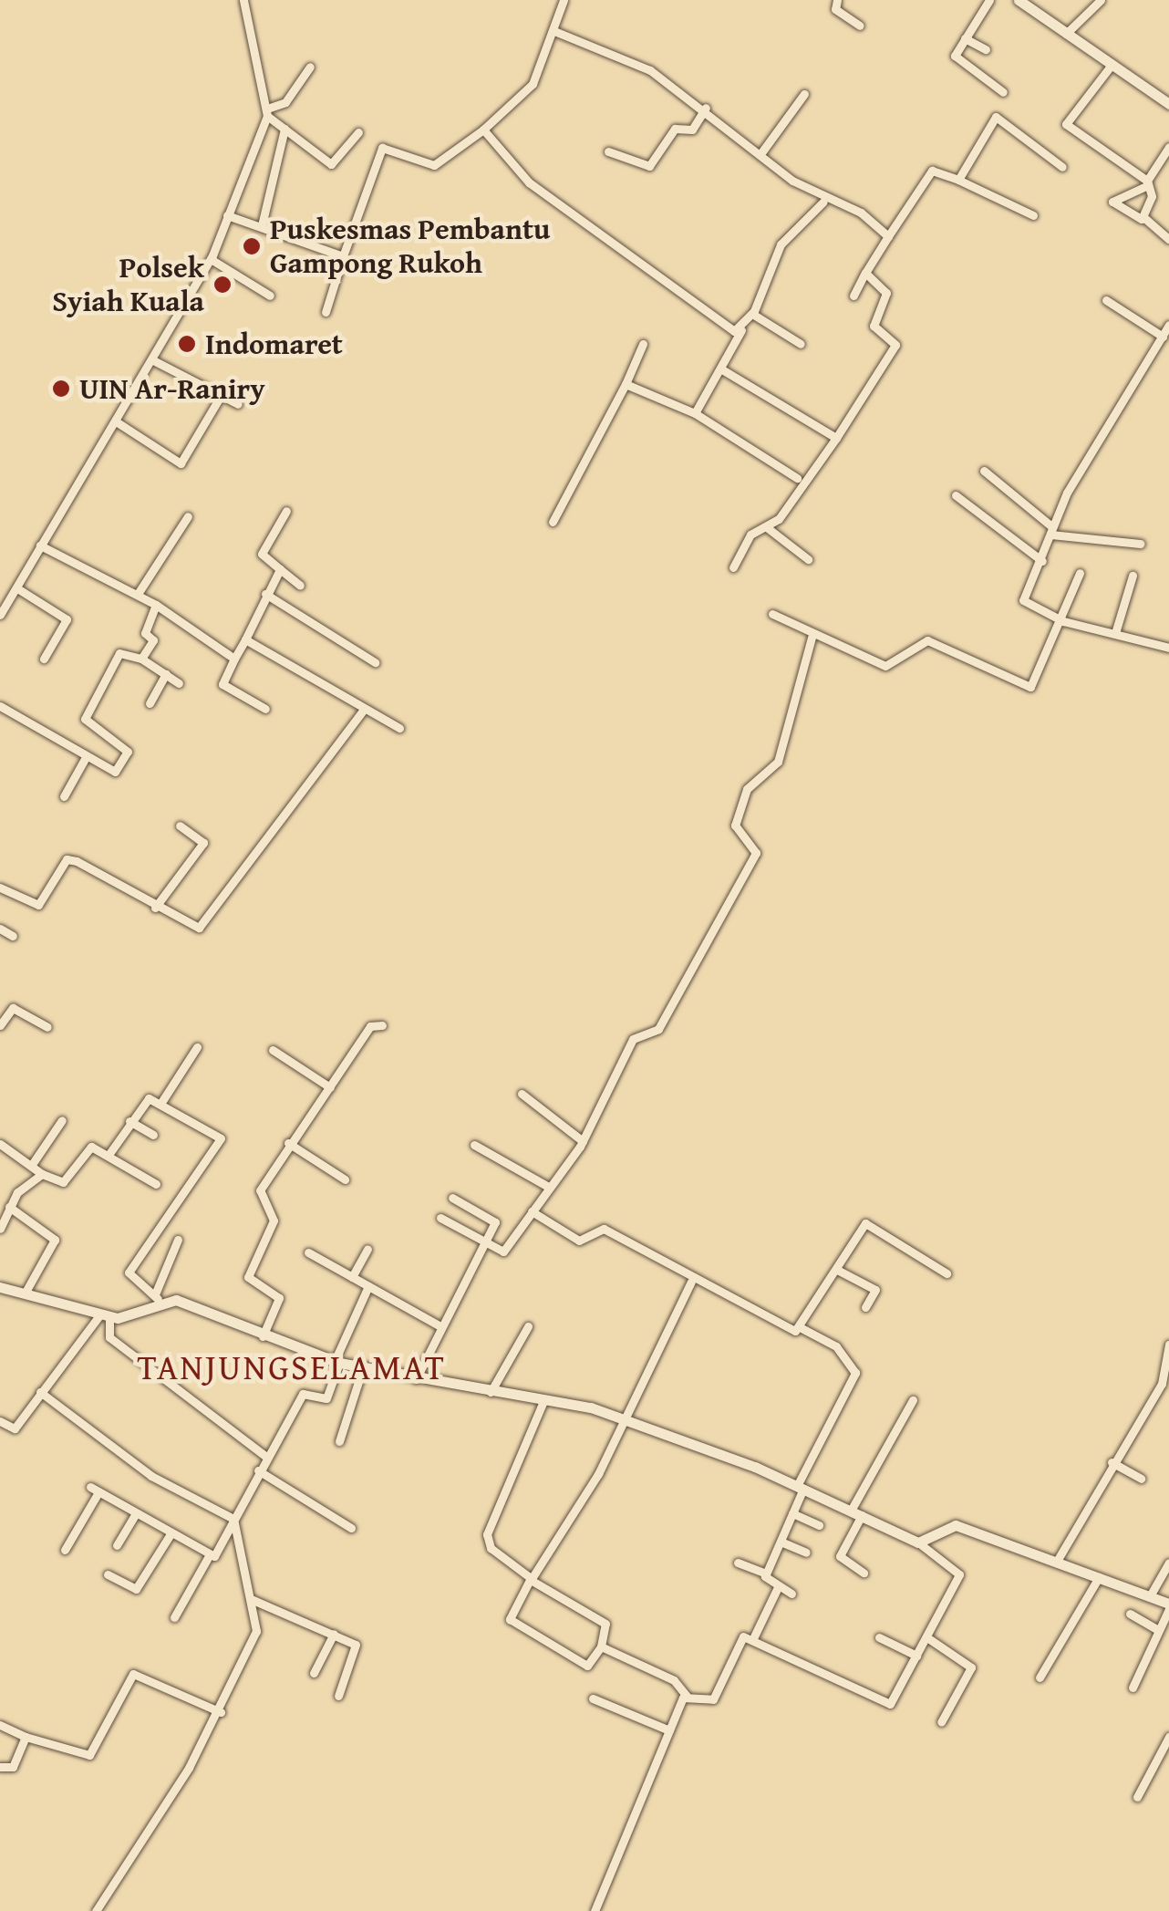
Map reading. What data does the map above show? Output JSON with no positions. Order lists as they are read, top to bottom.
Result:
{
  "districts": ["TANJUNGSELAMAT"],
  "places": [
    "Puskesmas Pembantu Gampong Rukoh",
    "Polsek Syiah Kuala",
    "Indomaret",
    "UIN Ar-Raniry"
  ]
}
